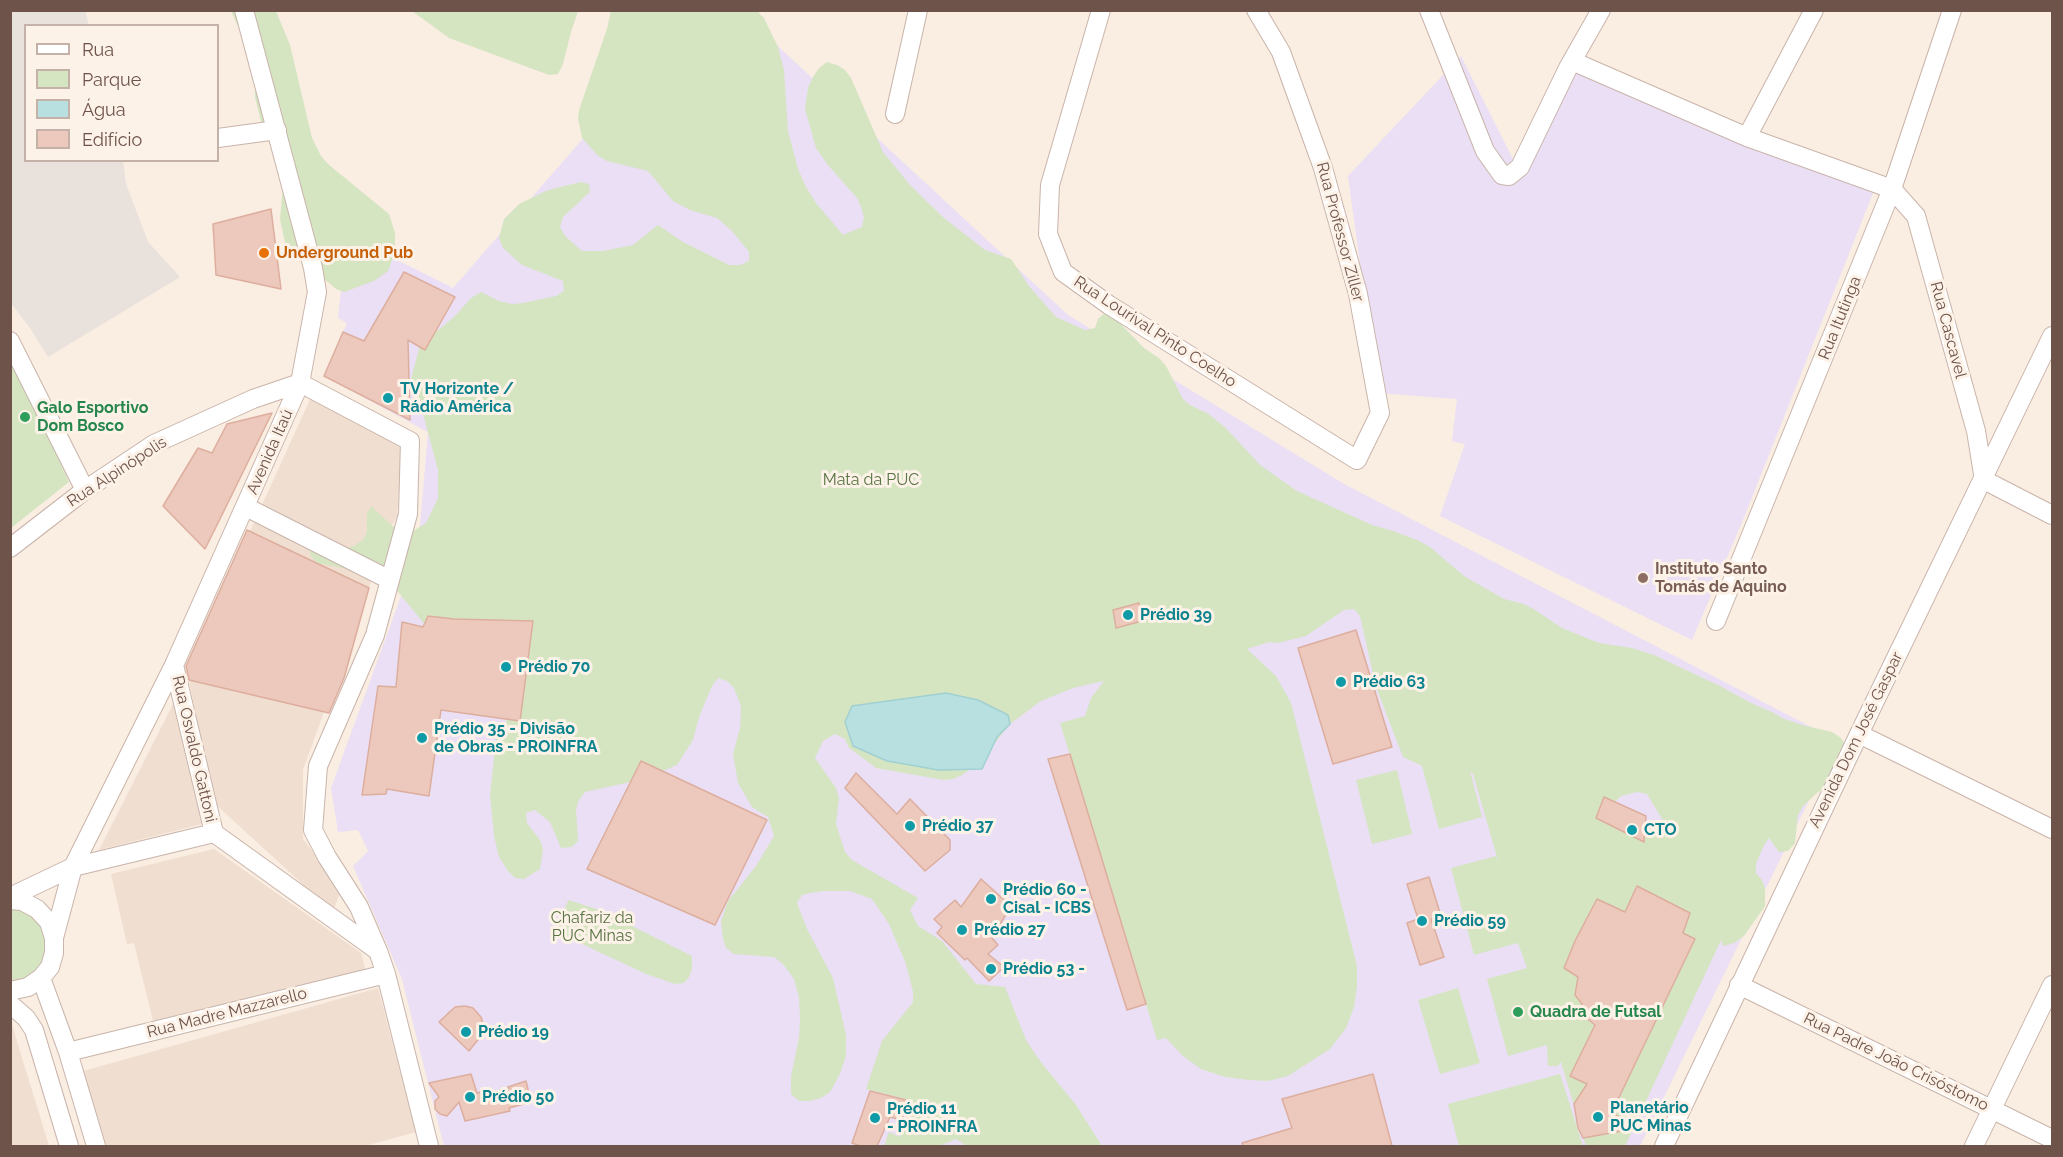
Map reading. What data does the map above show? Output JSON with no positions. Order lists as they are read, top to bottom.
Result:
{
  "streets": {
    "street": [
      "Rua Professor Ziller",
      "Rua Itutinga",
      "Rua Cascavel",
      "Rua Lourival Pinto Coelho",
      "Avenida Itaú",
      "Rua Alpinópolis",
      "Avenida Dom José Gaspar",
      "Rua Osvaldo Gattoni",
      "Rua Madre Mazzarello",
      "Rua Padre João Crisóstomo"
    ]
  },
  "crossings": [
    ["Rua Professor Ziller", "Rua Lourival Pinto Coelho"],
    ["Rua Itutinga", "Rua Cascavel"],
    ["Rua Cascavel", "Avenida Dom José Gaspar"],
    ["Avenida Itaú", "Rua Alpinópolis"],
    ["Avenida Itaú", "Rua Osvaldo Gattoni"],
    ["Avenida Dom José Gaspar", "Rua Padre João Crisóstomo"]
  ],
  "parks": ["Mata da PUC", "Chafariz da PUC Minas"],
  "places": [
    "Underground Pub",
    "TV Horizonte / Rádio América",
    "Galo Esportivo Dom Bosco",
    "Instituto Santo Tomás de Aquino",
    "Prédio 39",
    "Prédio 70",
    "Prédio 63",
    "Prédio 35 - Divisão de Obras - PROINFRA",
    "Prédio 37",
    "CTO",
    "Prédio 60 - Cisal - ICBS",
    "Prédio 59",
    "Prédio 27",
    "Prédio 53 -",
    "Quadra de Futsal",
    "Prédio 19",
    "Prédio 50",
    "Planetário PUC Minas",
    "Prédio 11 - PROINFRA"
  ],
  "legend": [
    "Rua",
    "Parque",
    "Água",
    "Edifício"
  ]
}
